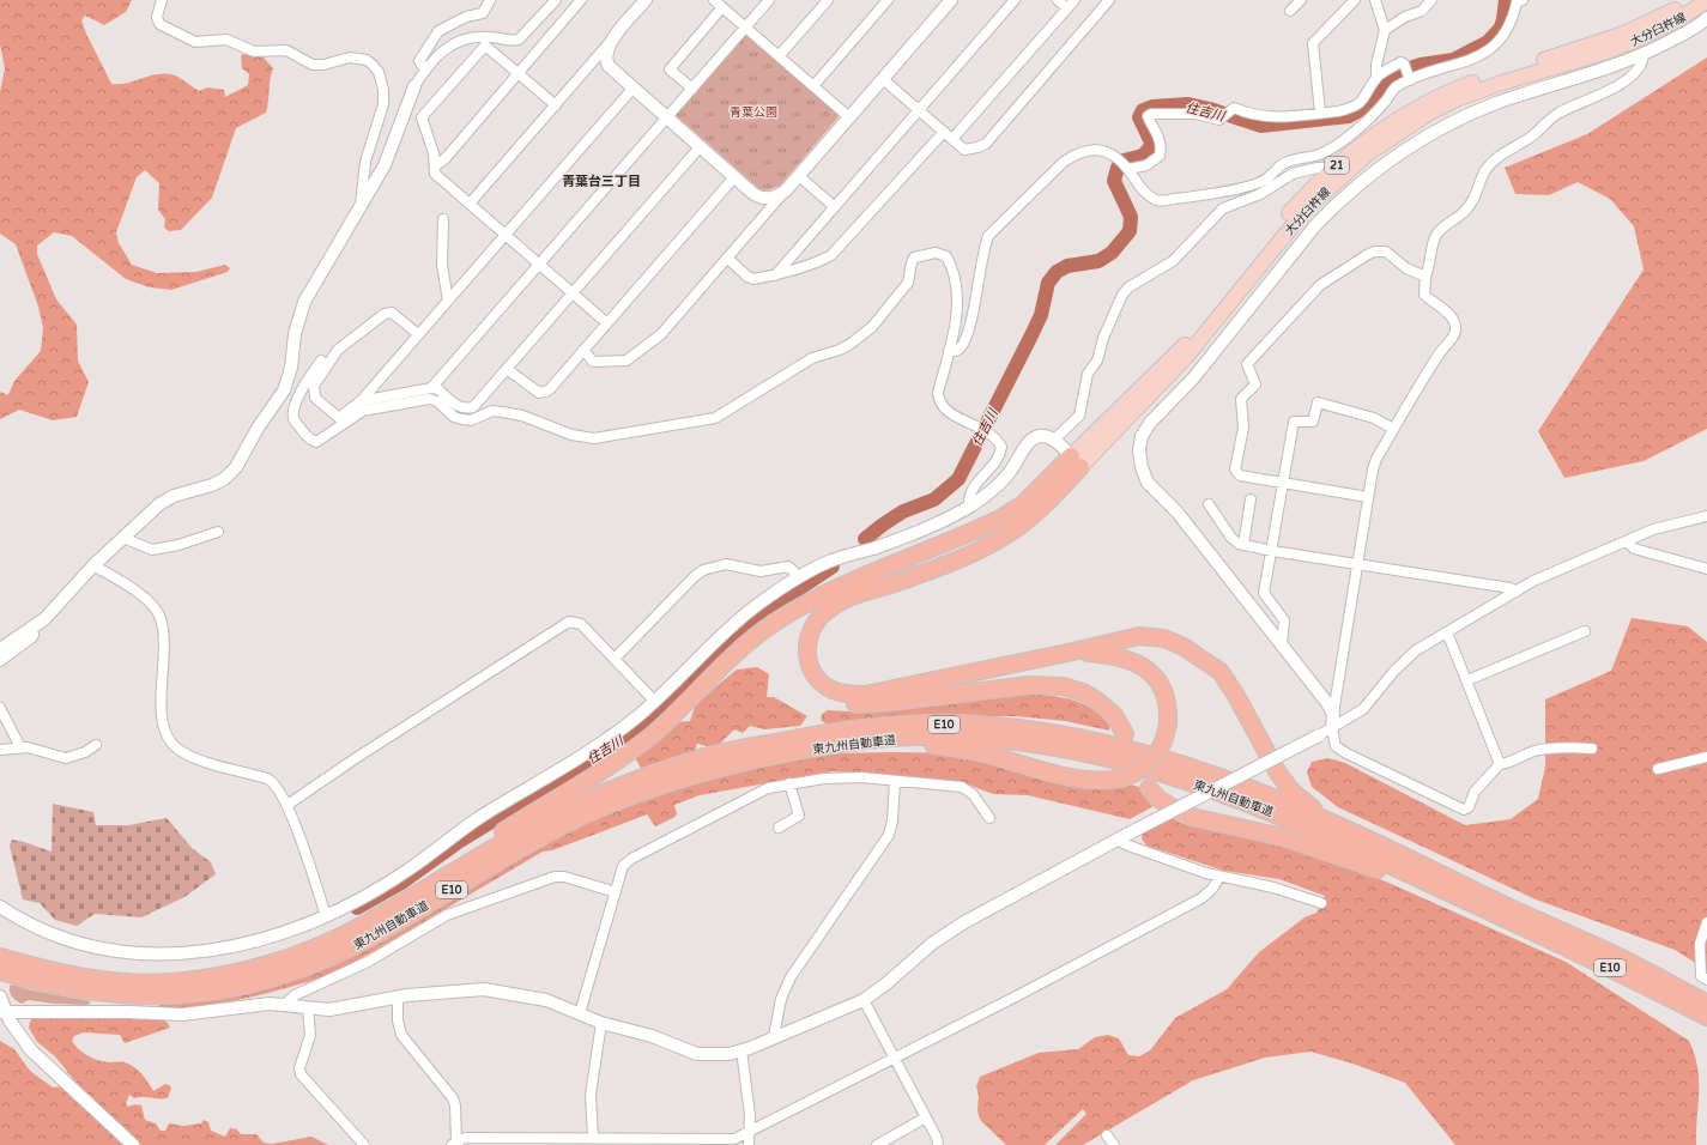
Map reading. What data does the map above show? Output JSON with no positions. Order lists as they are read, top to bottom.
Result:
{
  "streets": {
    "highway": ["E10", "東九州自動車道"],
    "main road": ["大分臼杵線", "21"]
  },
  "districts": ["青葉台三丁目"],
  "water": ["住吉川"],
  "parks": ["青葉公園"]
}
